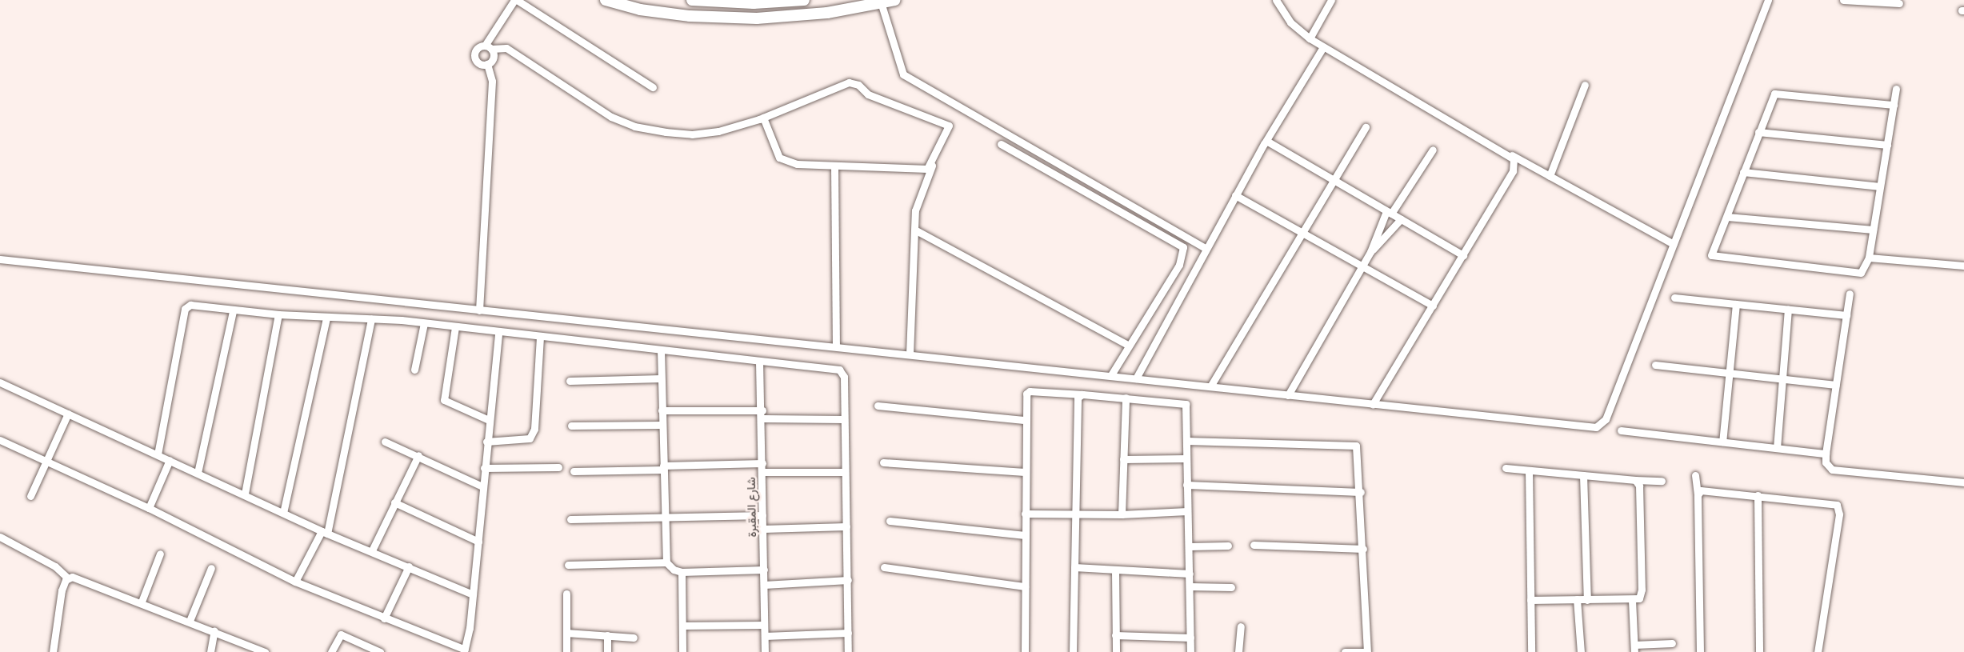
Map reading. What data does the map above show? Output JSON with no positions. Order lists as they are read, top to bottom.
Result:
{
  "streets": {
    "street": ["شارع المقبرة"]
  }
}
